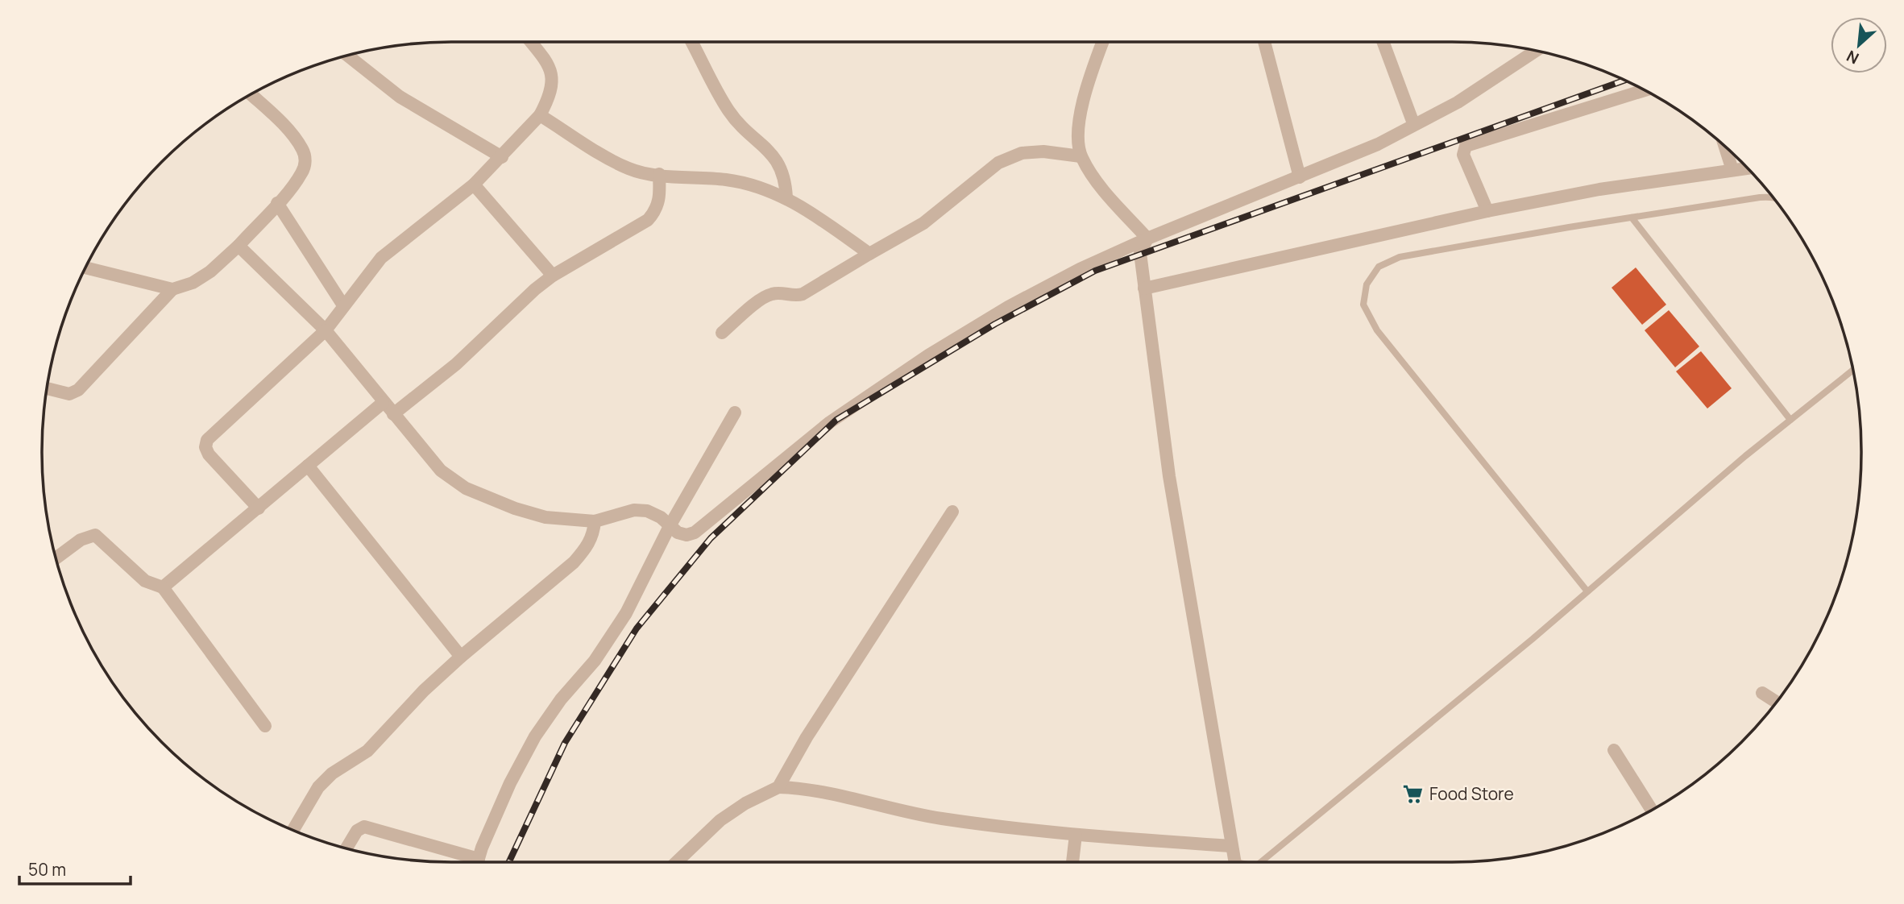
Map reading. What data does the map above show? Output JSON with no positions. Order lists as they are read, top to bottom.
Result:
{
  "places": {
    "supermarket": ["Food Store"]
  },
  "scale_bar": "50 m",
  "north": "bottom left"
}
